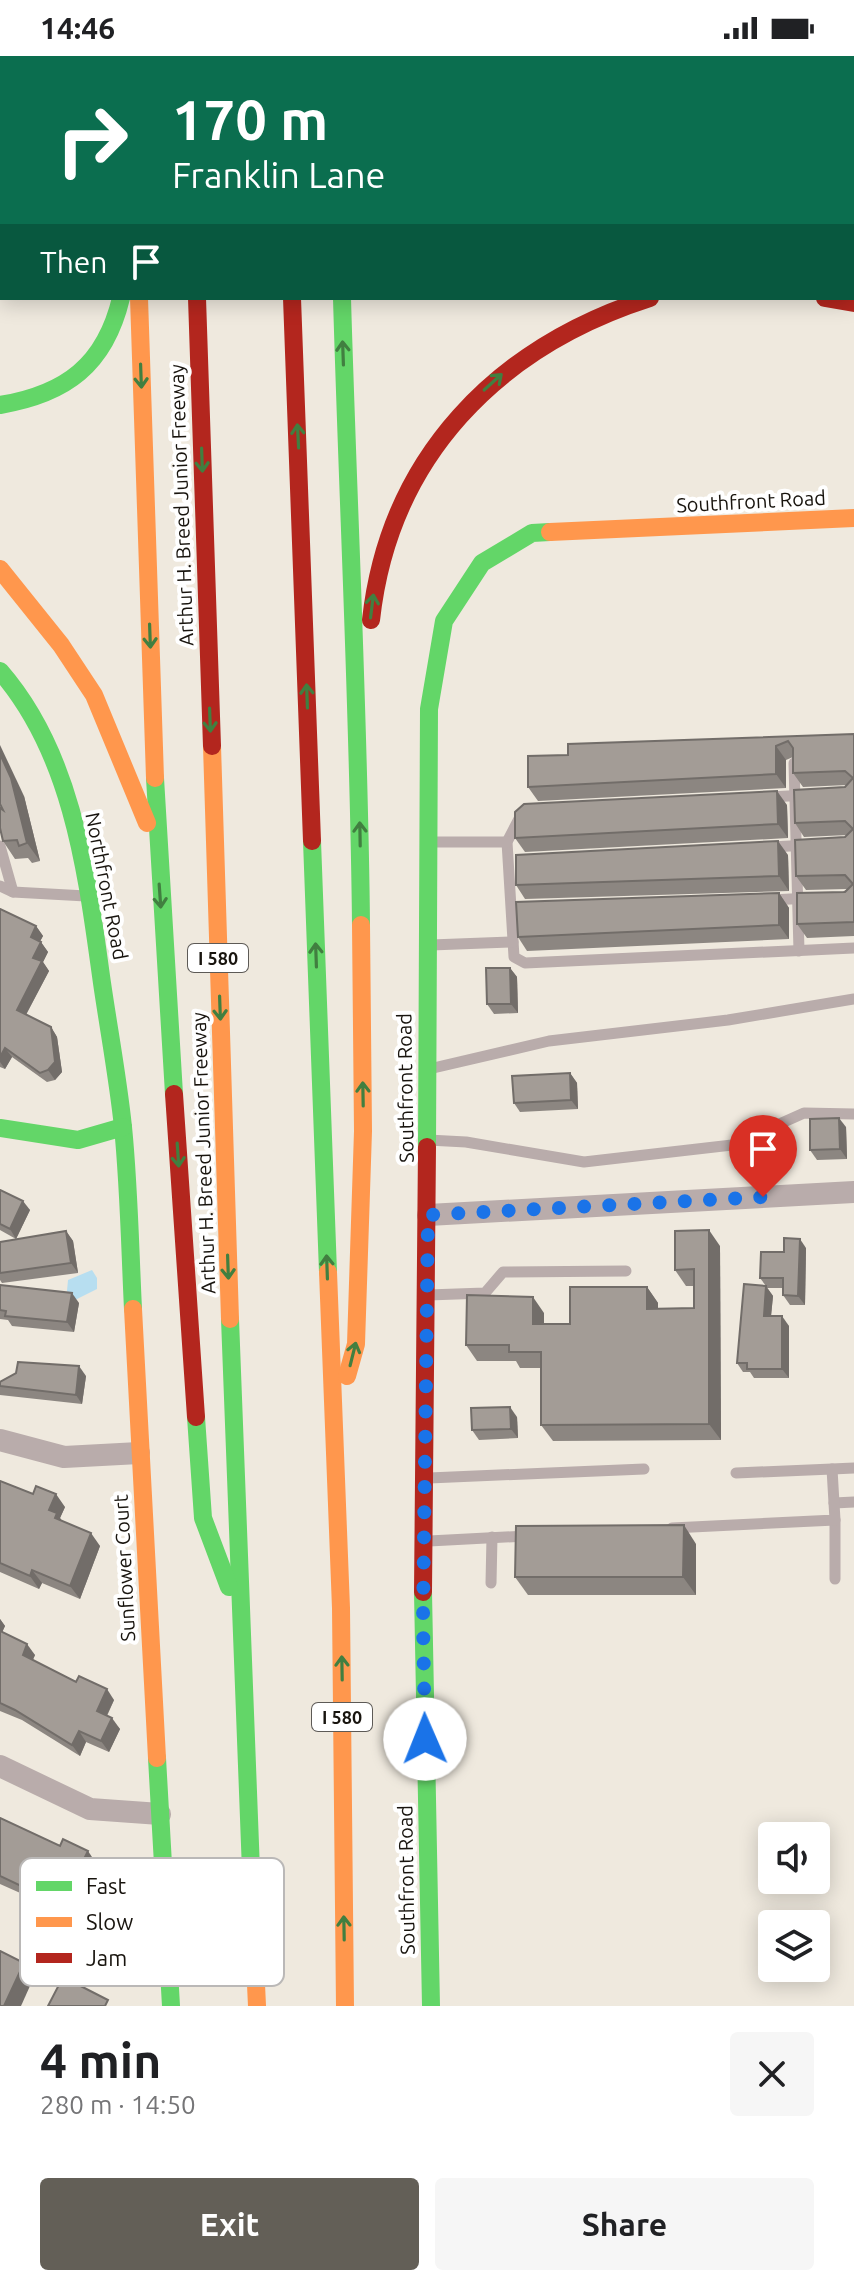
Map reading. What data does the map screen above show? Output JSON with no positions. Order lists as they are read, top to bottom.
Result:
{
  "streets": {
    "main road": [
      "Southfront Road",
      "Arthur H. Breed Junior Freeway",
      "Northfront Road",
      "I 580",
      "Sunflower Court"
    ]
  },
  "crossings": [
    ["Northfront Road", "Sunflower Court"]
  ],
  "legend": ["Fast", "Slow", "Jam"],
  "page": {
    "status": "14:46",
    "turn": ["170 m", "Franklin Lane"],
    "then": "Then",
    "heading": ["4 min", "280 m · 14:50"],
    "buttons": ["Exit", "Share"]
  }
}
